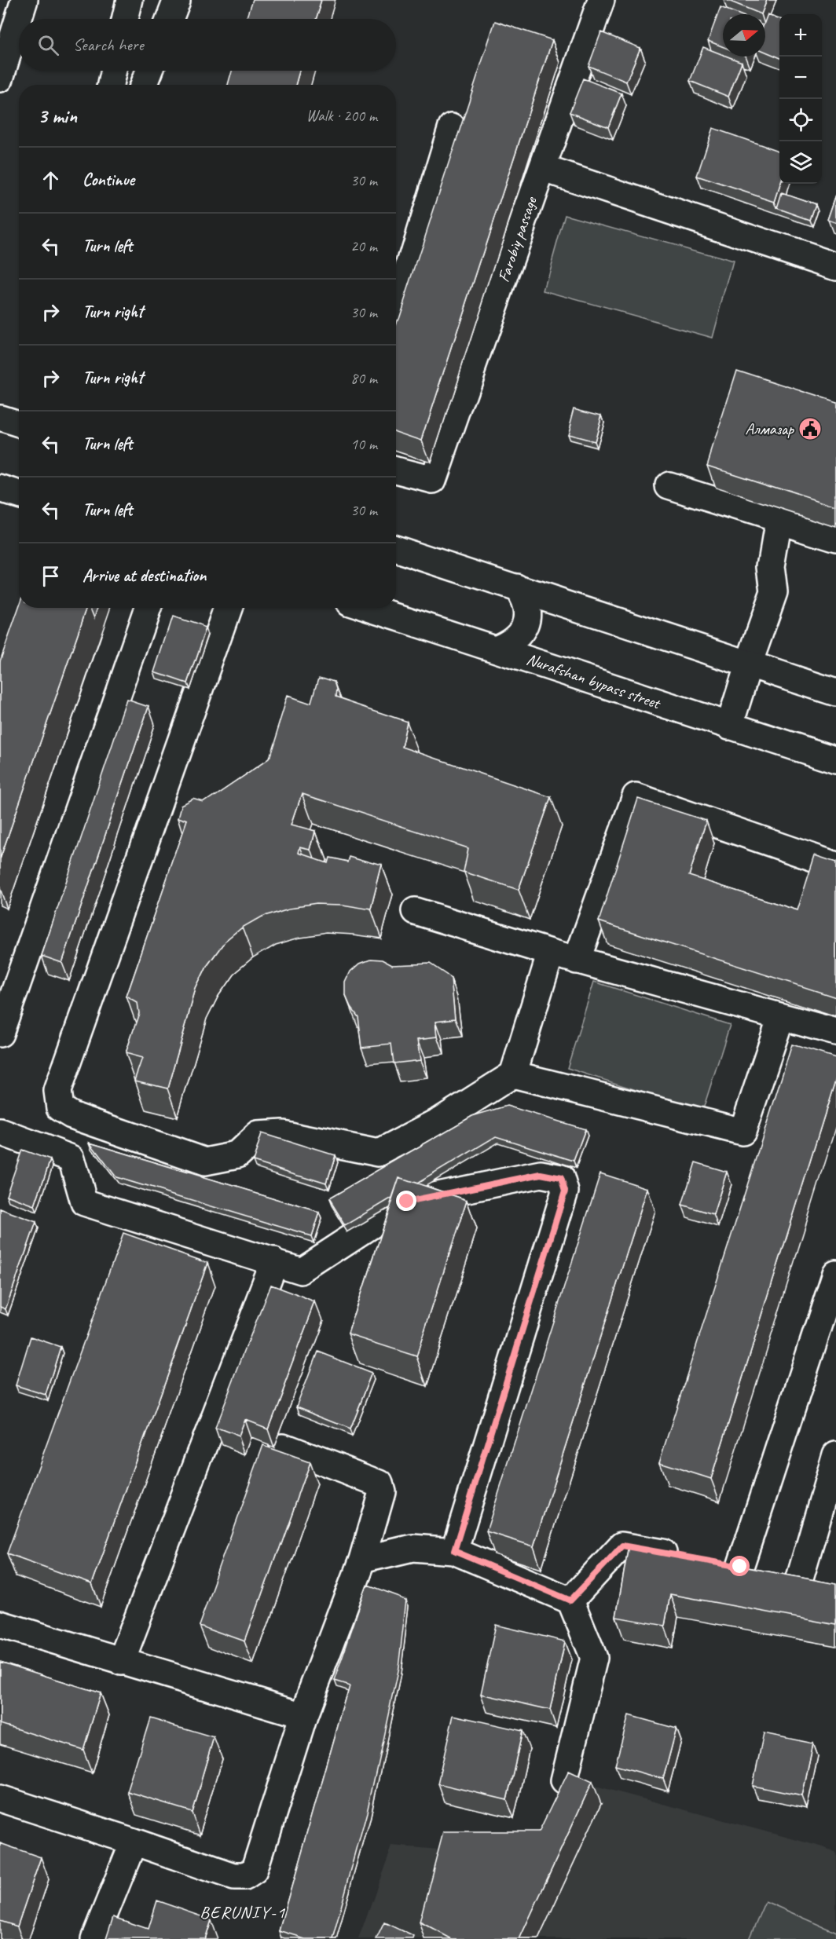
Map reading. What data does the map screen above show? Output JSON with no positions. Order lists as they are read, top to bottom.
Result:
{
  "streets": {
    "main road": ["Farobiy passage", "Nurafshan bypass street"]
  },
  "districts": ["BERUNIY-1"],
  "places": {
    "public building": ["Алмазар"]
  },
  "north": "right",
  "page": {
    "map_buttons": ["+", "−"],
    "search": "Search here",
    "heading": ["3 min", "Walk · 200 m"],
    "list": [
      ["Continue", "30 m"],
      ["Turn left", "20 m"],
      ["Turn right", "30 m"],
      ["Turn right", "80 m"],
      ["Turn left", "10 m"],
      ["Turn left", "30 m"],
      "Arrive at destination"
    ]
  }
}
